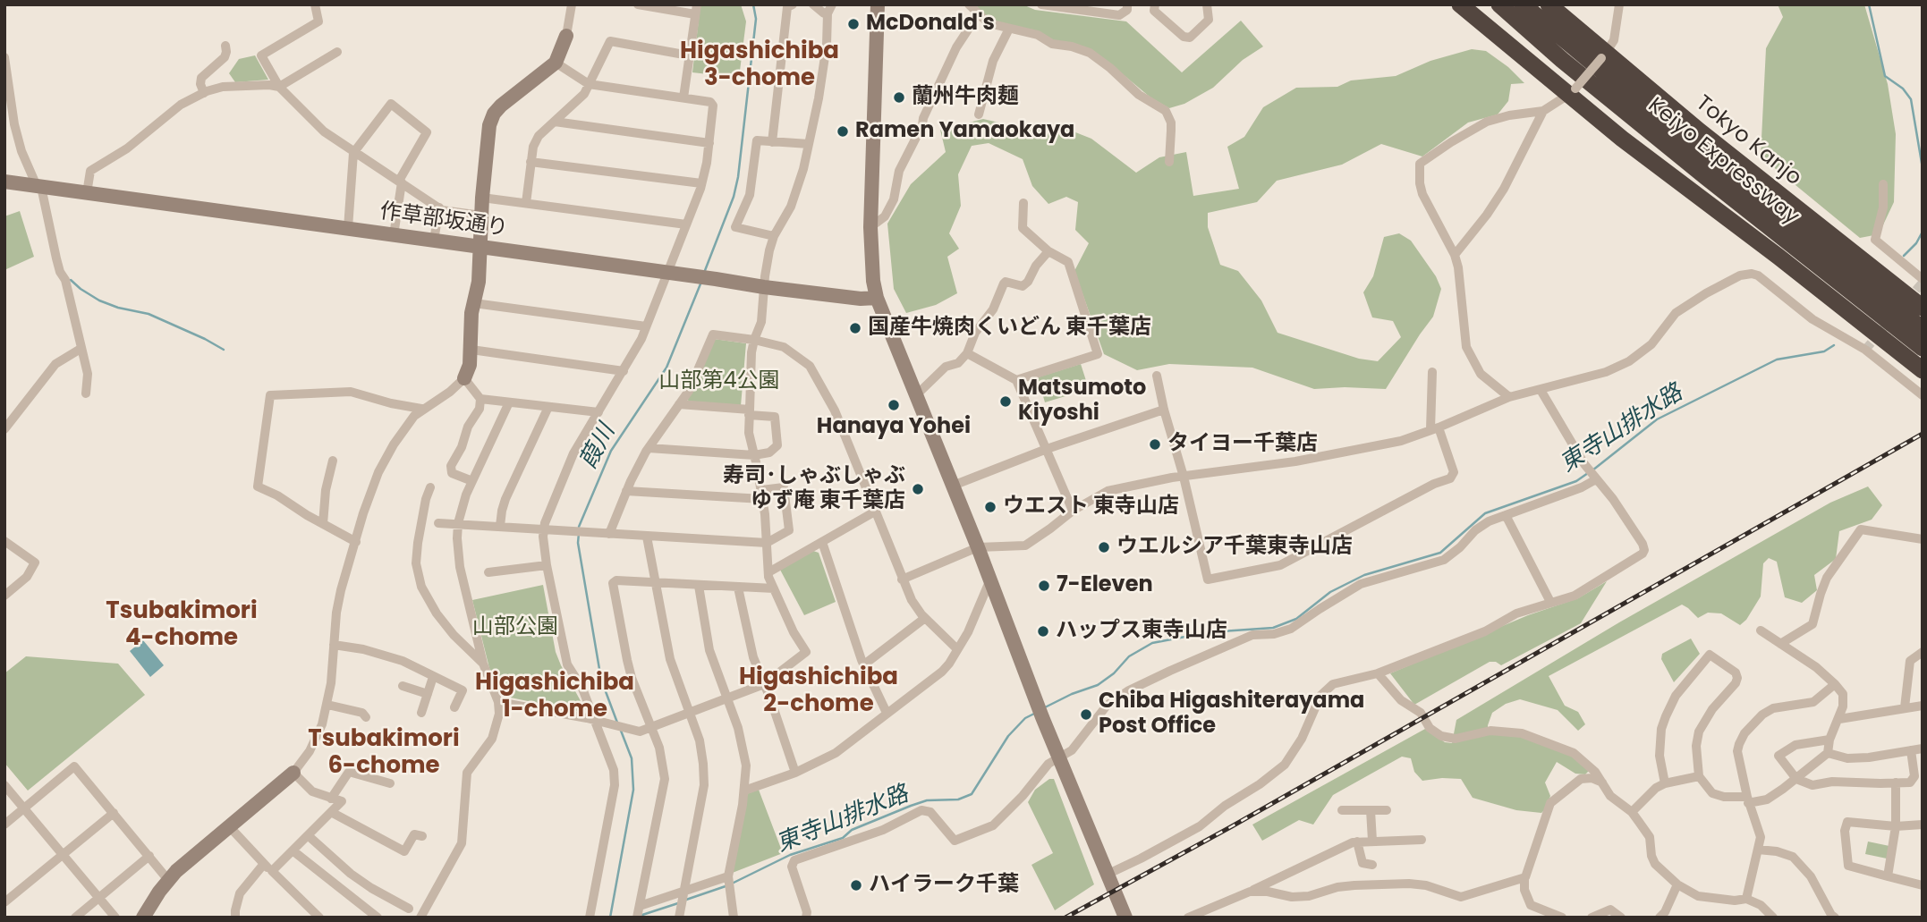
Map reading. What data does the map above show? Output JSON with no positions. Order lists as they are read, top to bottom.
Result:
{
  "streets": {
    "highway": ["Tokyo Kanjo", "Keiyo Expressway"],
    "street": ["作草部坂通り"]
  },
  "districts": [
    "Higashichiba 3-chome",
    "Tsubakimori 4-chome",
    "Higashichiba 2-chome",
    "Higashichiba 1-chome",
    "Tsubakimori 6-chome"
  ],
  "water": ["東寺山排水路", "葭川"],
  "parks": ["山部第4公園", "山部公園"],
  "places": [
    "McDonald's",
    "蘭州牛肉麺",
    "Ramen Yamaokaya",
    "国産牛焼肉くいどん 東千葉店",
    "Matsumoto Kiyoshi",
    "Hanaya Yohei",
    "タイヨー千葉店",
    "寿司･しゃぶしゃぶ ゆず庵 東千葉店",
    "ウエスト 東寺山店",
    "ウエルシア千葉東寺山店",
    "7-Eleven",
    "ハップス東寺山店",
    "Chiba Higashiterayama Post Office",
    "ハイラーク千葉"
  ]
}
